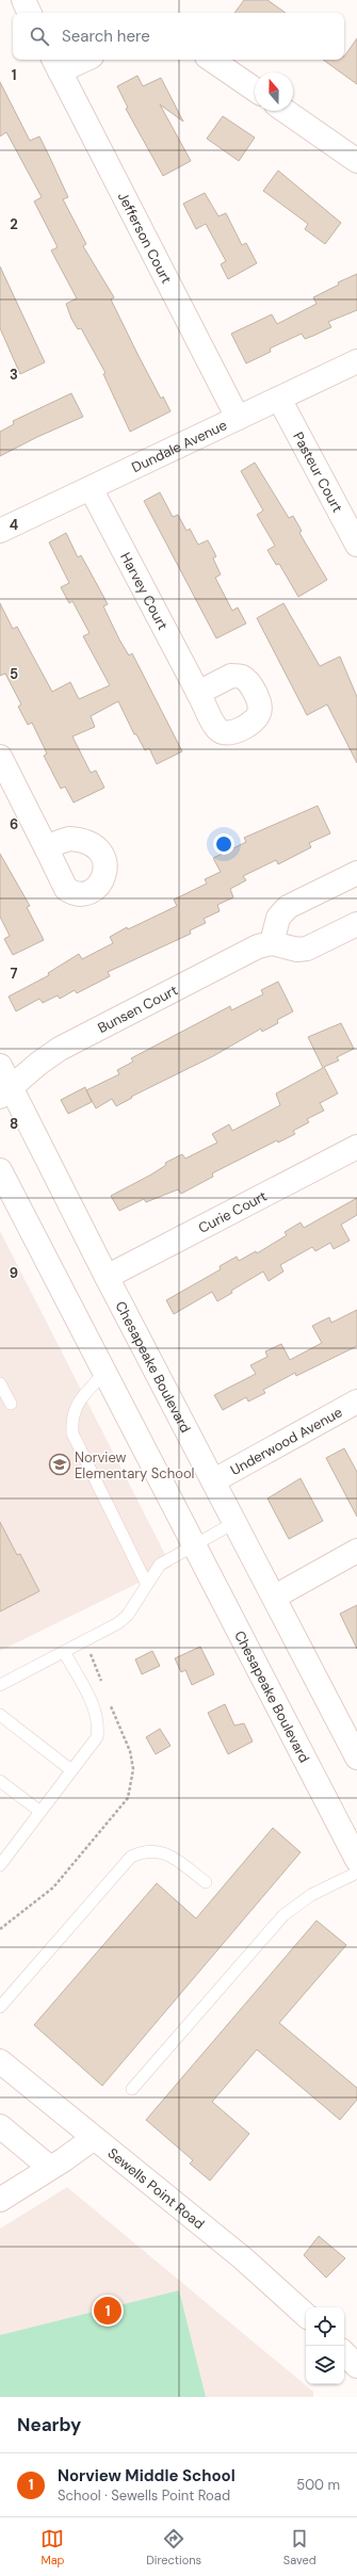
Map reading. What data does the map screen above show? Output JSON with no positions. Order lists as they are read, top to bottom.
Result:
{
  "streets": {
    "street": [
      "Jefferson Court",
      "Dundale Avenue",
      "Pasteur Court",
      "Harvey Court",
      "Bunsen Court",
      "Curie Court",
      "Chesapeake Boulevard",
      "Underwood Avenue",
      "Sewells Point Road"
    ]
  },
  "crossings": [
    ["Jefferson Court", "Dundale Avenue"],
    ["Dundale Avenue", "Pasteur Court"],
    ["Dundale Avenue", "Harvey Court"],
    ["Bunsen Court", "Chesapeake Boulevard"],
    ["Curie Court", "Chesapeake Boulevard"],
    ["Chesapeake Boulevard", "Underwood Avenue"]
  ],
  "places": {
    "school or university": ["Norview Elementary School"]
  },
  "north": "top",
  "page": {
    "search": "Search here",
    "pins": "1",
    "heading": "Nearby",
    "list": [
      {
        "mark": "1",
        "name": "Norview Middle School",
        "note": "School · Sewells Point Road",
        "value": "500 m"
      }
    ],
    "nav": ["Map", "Directions", "Saved"]
  },
  "grid": {
    "rows": [
      "1",
      "2",
      "3",
      "4",
      "5",
      "6",
      "7",
      "8",
      "9"
    ]
  }
}
